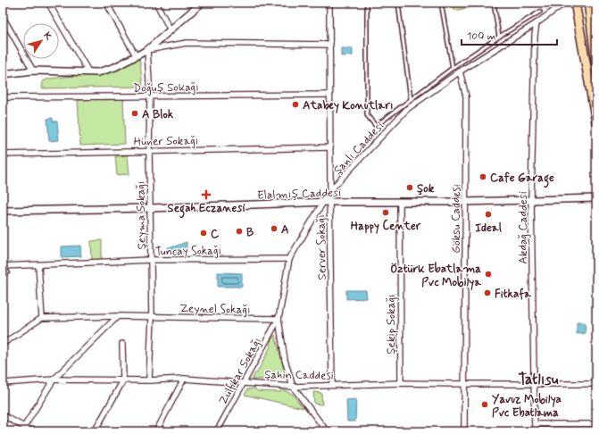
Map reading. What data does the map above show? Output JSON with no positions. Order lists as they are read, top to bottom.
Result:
{
  "streets": {
    "street": [
      "Doğuş Sokağı",
      "Hüner Sokağı",
      "Şanlı Caddesi",
      "Elalmış Caddesi",
      "Şeyma Sokağı",
      "Göksu Caddesi",
      "Akdağ Caddesi",
      "Server Sokağı",
      "Tuncay Sokağı",
      "Zeynel Sokağı",
      "Şekip Sokağı",
      "Zülfikar Sokağı",
      "Şahin Caddesi"
    ]
  },
  "crossings": [
    ["Doğuş Sokağı", "Şeyma Sokağı"],
    ["Hüner Sokağı", "Şeyma Sokağı"],
    ["Şanlı Caddesi", "Elalmış Caddesi"],
    ["Şanlı Caddesi", "Göksu Caddesi"],
    ["Şanlı Caddesi", "Akdağ Caddesi"],
    ["Şanlı Caddesi", "Server Sokağı"],
    ["Şanlı Caddesi", "Tuncay Sokağı"],
    ["Şanlı Caddesi", "Zeynel Sokağı"],
    ["Şanlı Caddesi", "Zülfikar Sokağı"],
    ["Şanlı Caddesi", "Şahin Caddesi"],
    ["Elalmış Caddesi", "Şeyma Sokağı"],
    ["Elalmış Caddesi", "Göksu Caddesi"],
    ["Elalmış Caddesi", "Akdağ Caddesi"],
    ["Elalmış Caddesi", "Server Sokağı"],
    ["Elalmış Caddesi", "Şekip Sokağı"],
    ["Şeyma Sokağı", "Tuncay Sokağı"],
    ["Şeyma Sokağı", "Zeynel Sokağı"],
    ["Şeyma Sokağı", "Şahin Caddesi"],
    ["Göksu Caddesi", "Şahin Caddesi"],
    ["Akdağ Caddesi", "Şahin Caddesi"],
    ["Server Sokağı", "Şahin Caddesi"],
    ["Zeynel Sokağı", "Zülfikar Sokağı"],
    ["Şekip Sokağı", "Şahin Caddesi"],
    ["Zülfikar Sokağı", "Şahin Caddesi"]
  ],
  "districts": ["Tatlısu"],
  "places": {
    "other": [
      "Atabey Konutları",
      "A Blok",
      "Cafe Garage",
      "Şok",
      "Happy Center",
      "Ideal",
      "A",
      "B",
      "C",
      "Öztürk Ebatlama Pvc Mobilya",
      "Fitkafa",
      "Yavuz Mobilya Pvc Ebatlama"
    ],
    "health": ["Segah Eczanesi"]
  },
  "scale_bar": "100 m",
  "north": "top right"
}
